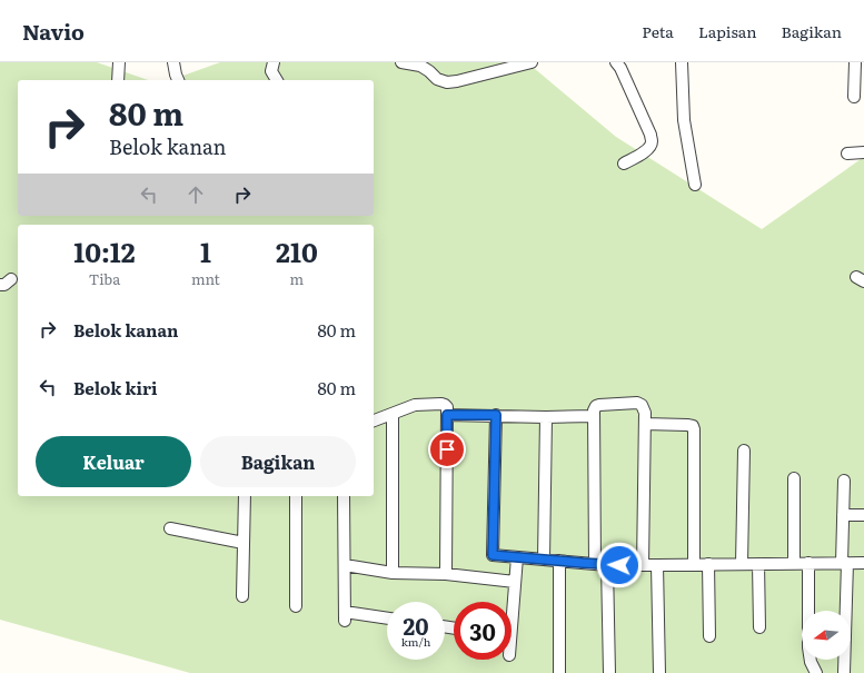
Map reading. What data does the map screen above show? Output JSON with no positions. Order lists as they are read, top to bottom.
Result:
{
  "north": "left",
  "page": {
    "header": "Navio",
    "nav": ["Peta", "Lapisan", "Bagikan"],
    "turn": ["80 m", "Belok kanan"],
    "eta": [
      "10:12",
      "Tiba",
      "1",
      "mnt",
      "210",
      "m"
    ],
    "list": [
      {
        "name": "Belok kanan",
        "value": "80 m"
      },
      {
        "name": "Belok kiri",
        "value": "80 m"
      }
    ],
    "buttons": ["Keluar", "Bagikan"],
    "speed": "20 km/h",
    "limit": "30"
  }
}
